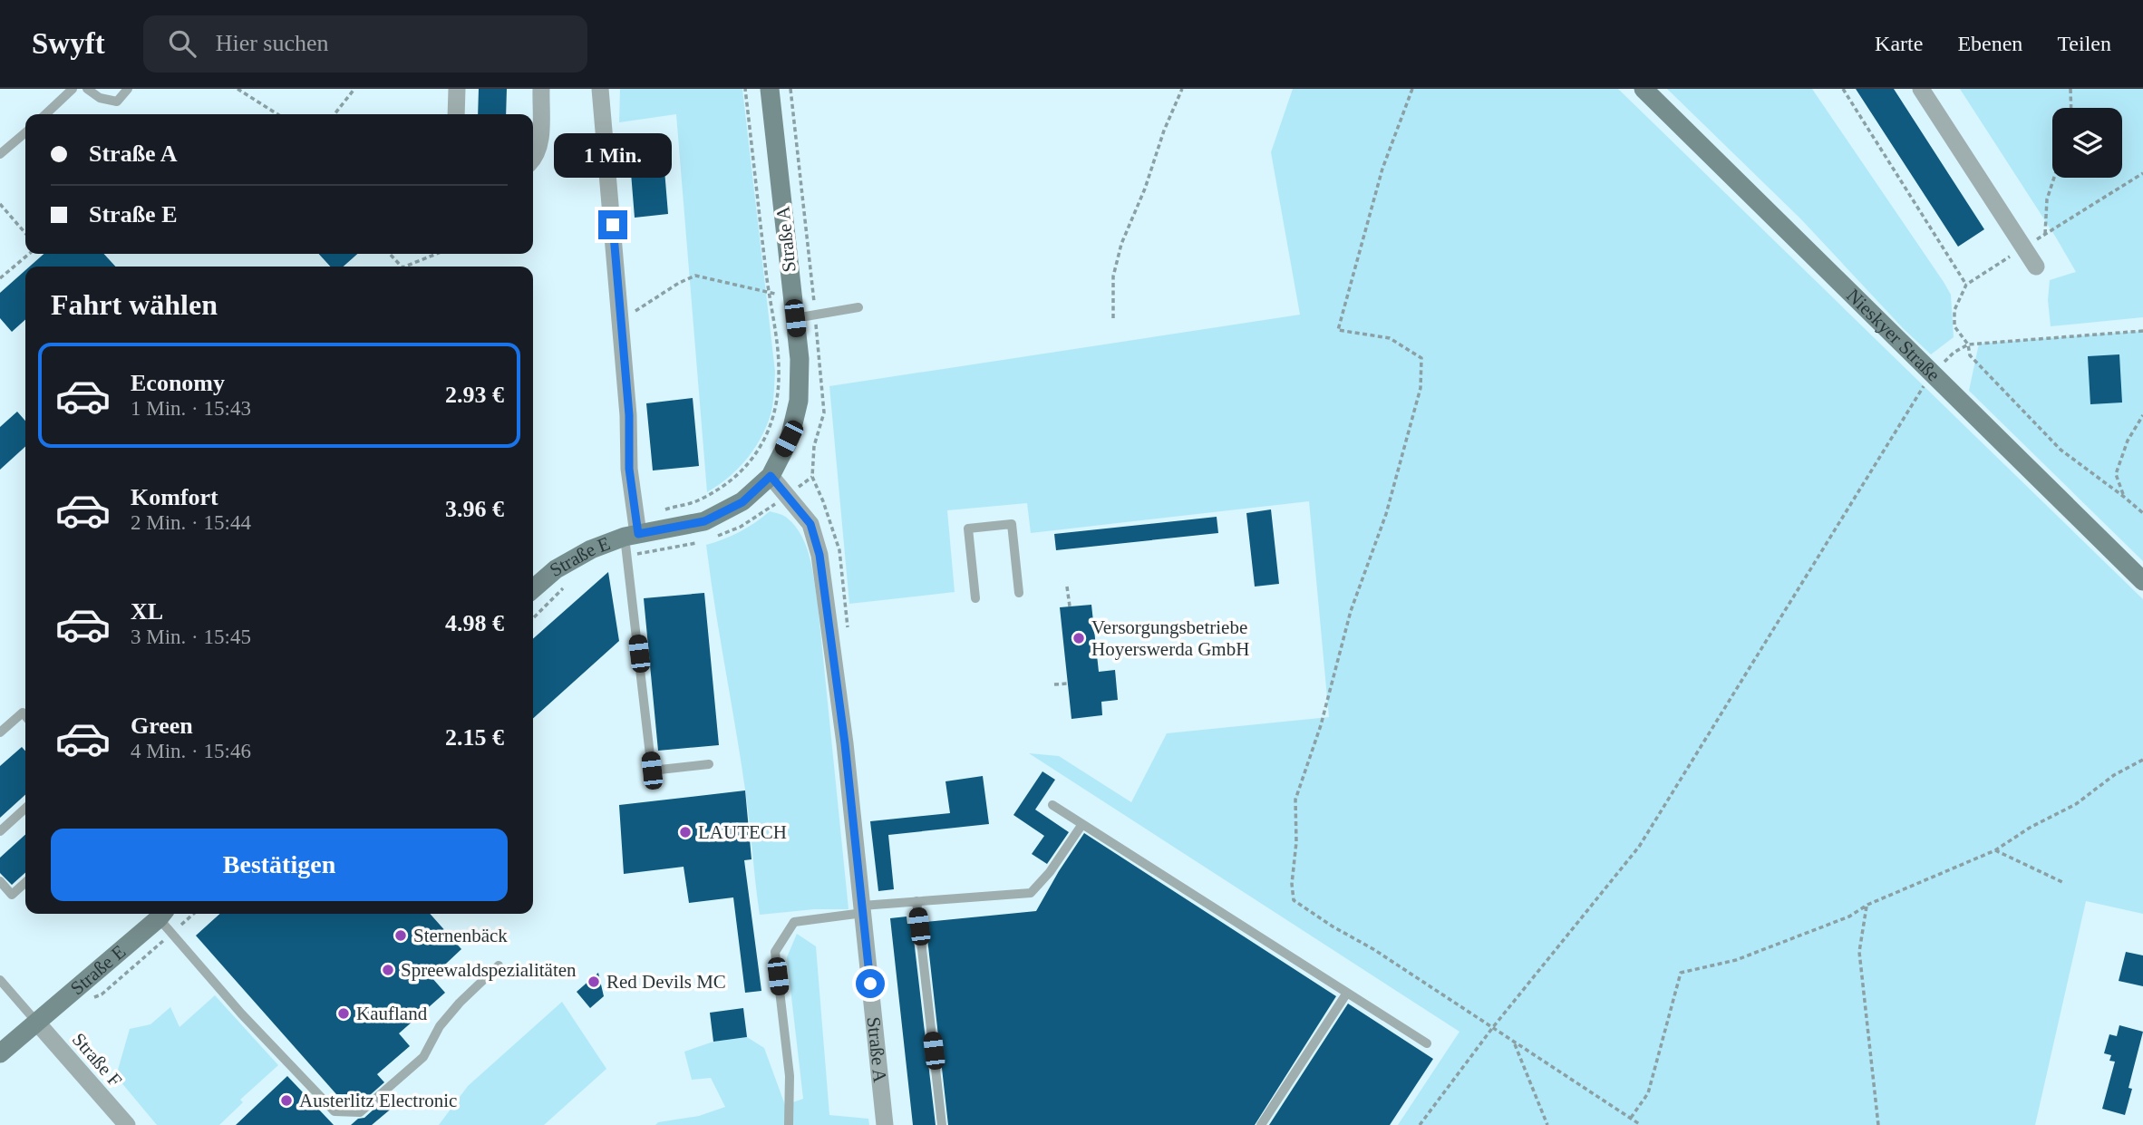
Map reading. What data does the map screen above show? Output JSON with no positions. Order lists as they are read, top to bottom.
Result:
{
  "streets": {
    "street": [
      "Straße A",
      "Nieskyer Straße",
      "Straße E",
      "Straße F"
    ]
  },
  "crossings": [
    ["Straße A", "Straße E"],
    ["Straße E", "Straße F"]
  ],
  "places": [
    "Versorgungsbetriebe Hoyerswerda GmbH",
    "LAUTECH",
    "Sternenbäck",
    "Spreewaldspezialitäten",
    "Red Devils MC",
    "Kaufland",
    "Austerlitz Electronic"
  ],
  "page": {
    "header": "Swyft",
    "search": "Hier suchen",
    "nav": ["Karte", "Ebenen", "Teilen"],
    "banner": ["Straße A", "Straße E"],
    "bubble": "1 Min.",
    "heading": "Fahrt wählen",
    "list": [
      {
        "name": "Economy",
        "note": "1 Min. · 15:43",
        "value": "2.93 €"
      },
      {
        "name": "Komfort",
        "note": "2 Min. · 15:44",
        "value": "3.96 €"
      },
      {
        "name": "XL",
        "note": "3 Min. · 15:45",
        "value": "4.98 €"
      },
      {
        "name": "Green",
        "note": "4 Min. · 15:46",
        "value": "2.15 €"
      }
    ],
    "buttons": "Bestätigen"
  }
}
